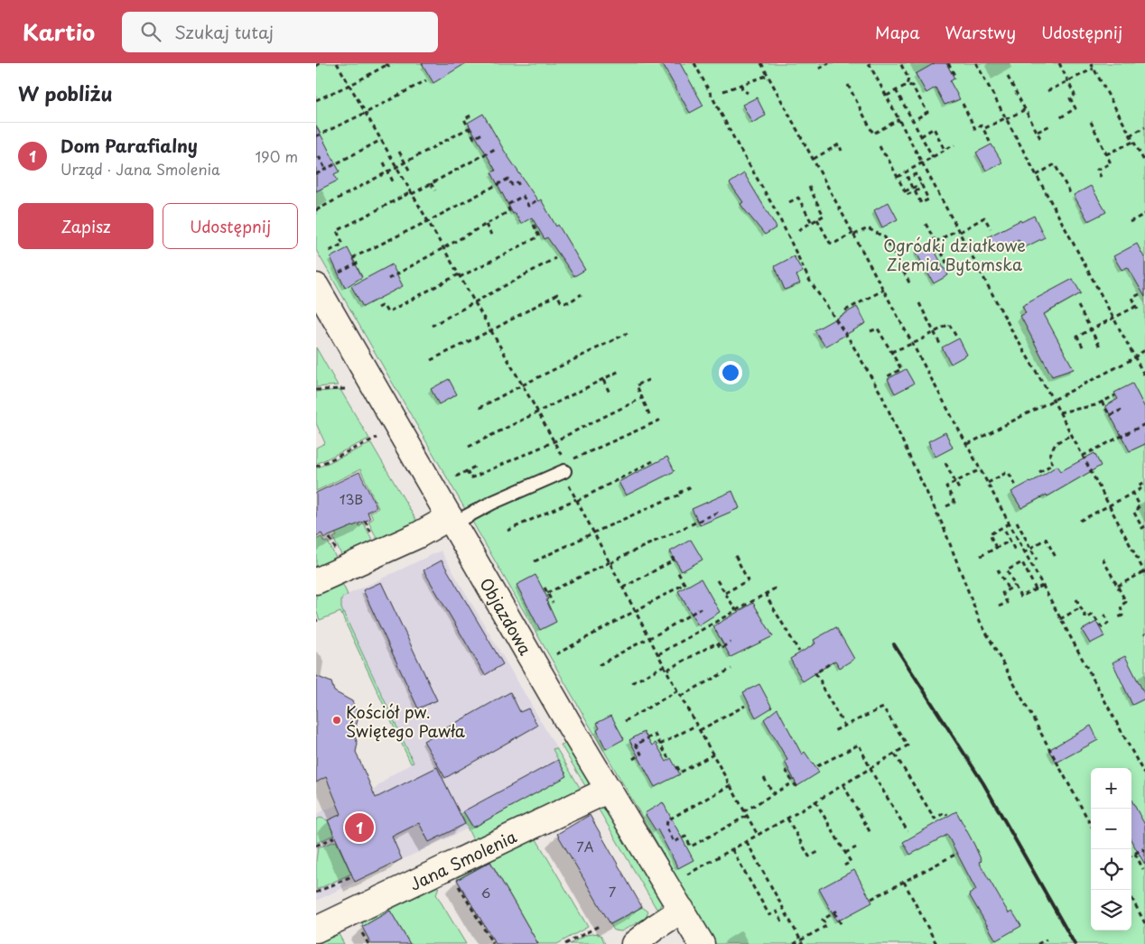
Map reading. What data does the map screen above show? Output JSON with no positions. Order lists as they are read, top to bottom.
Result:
{
  "streets": {
    "street": ["Objazdowa", "Jana Smolenia"]
  },
  "crossings": [
    ["Objazdowa", "Jana Smolenia"]
  ],
  "parks": ["Ogródki działkowe Ziemia Bytomska"],
  "places": ["Kościół pw. Świętego Pawła"],
  "house_numbers": [
    "13B",
    "7A",
    "7",
    "6"
  ],
  "page": {
    "header": "Kartio",
    "search": "Szukaj tutaj",
    "nav": ["Mapa", "Warstwy", "Udostępnij"],
    "heading": "W pobliżu",
    "list": [
      {
        "mark": "1",
        "name": "Dom Parafialny",
        "note": "Urząd · Jana Smolenia",
        "value": "190 m"
      }
    ],
    "buttons": ["Zapisz", "Udostępnij"],
    "map_buttons": ["+", "−"],
    "pins": "1"
  }
}
